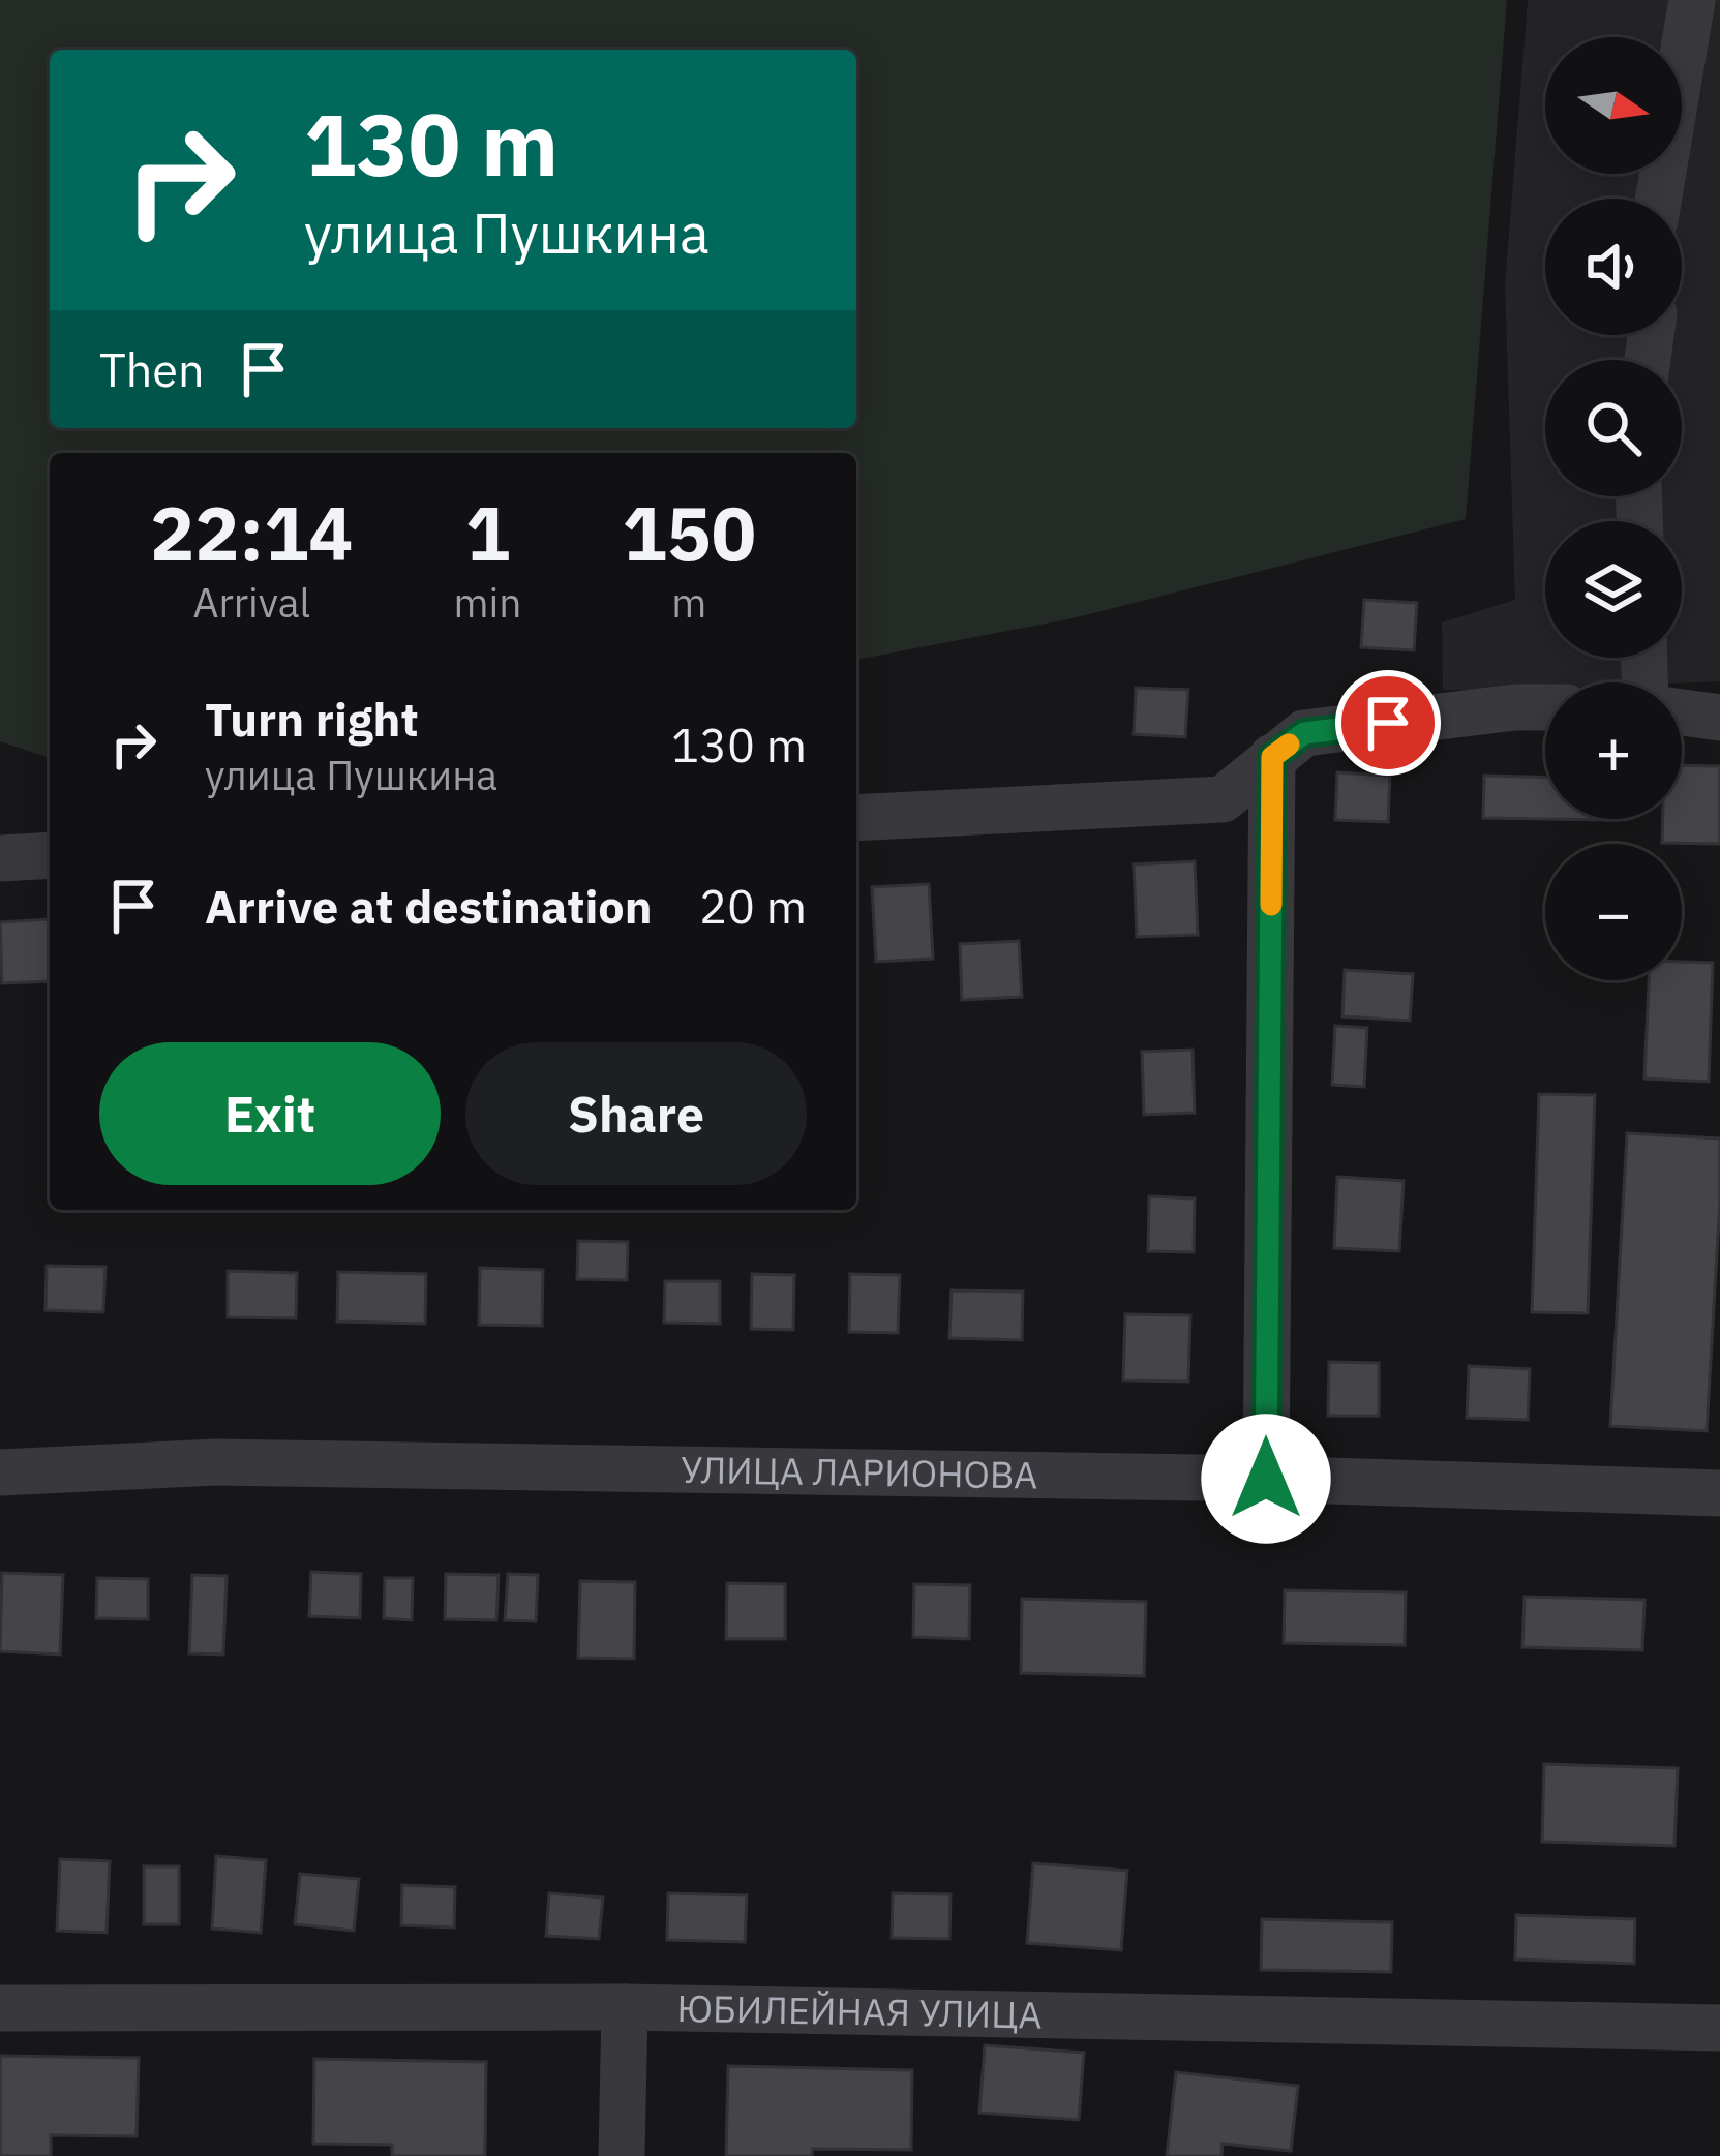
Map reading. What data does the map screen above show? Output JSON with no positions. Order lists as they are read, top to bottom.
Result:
{
  "streets": {
    "street": ["УЛИЦА ЛАРИОНОВА", "ЮБИЛЕЙНАЯ УЛИЦА"]
  },
  "north": "right",
  "page": {
    "map_buttons": ["+", "−"],
    "turn": ["130 m", "улица Пушкина"],
    "then": "Then",
    "eta": [
      "22:14",
      "Arrival",
      "1",
      "min",
      "150",
      "m"
    ],
    "list": [
      {
        "name": "Turn right",
        "note": "улица Пушкина",
        "value": "130 m"
      },
      {
        "name": "Arrive at destination",
        "value": "20 m"
      }
    ],
    "buttons": ["Exit", "Share"]
  }
}
